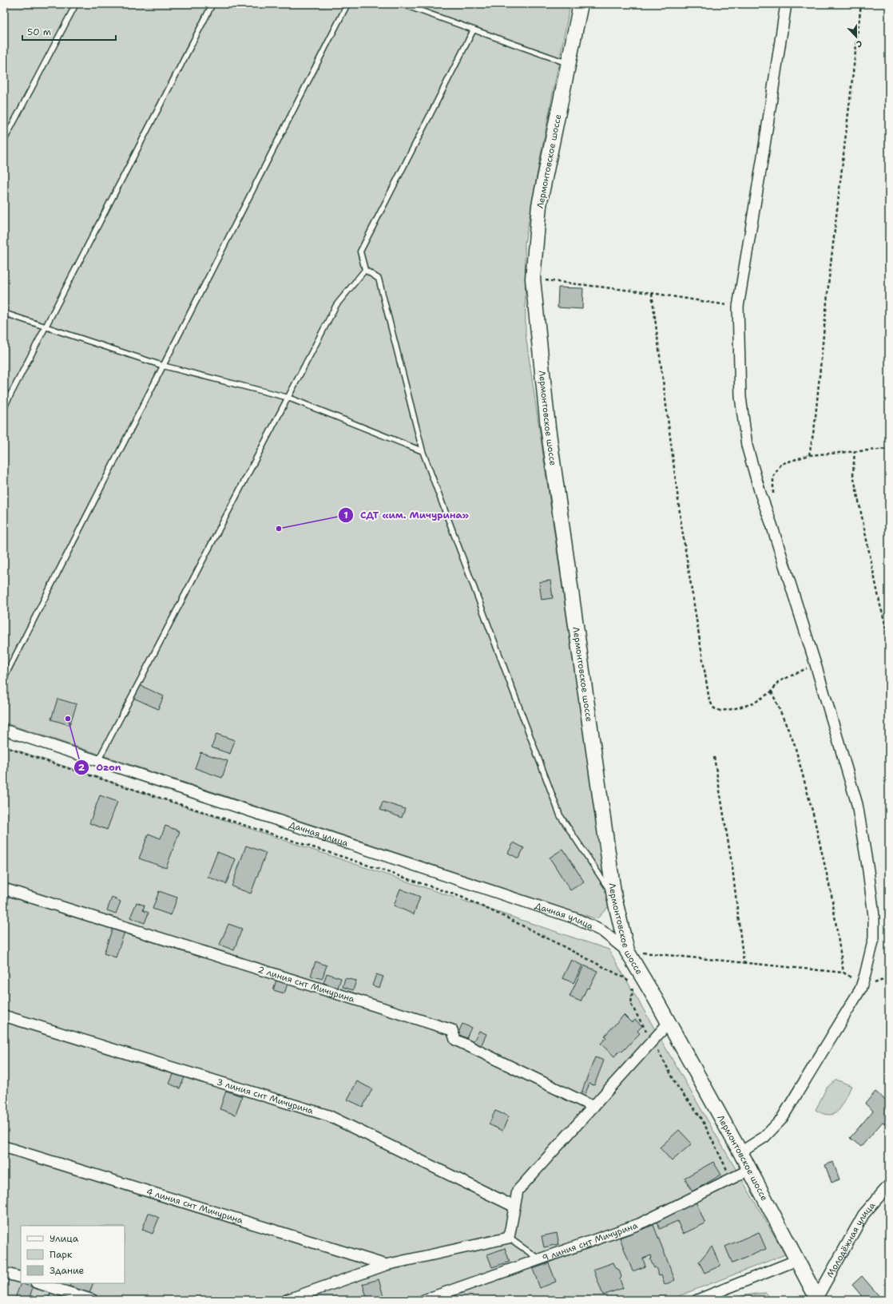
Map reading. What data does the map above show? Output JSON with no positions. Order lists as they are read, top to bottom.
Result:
{
  "streets": {
    "street": [
      "Лермонтовское шоссе",
      "Дачная улица",
      "2 линия снт Мичурина",
      "3 линия снт Мичурина",
      "4 линия снт Мичурина",
      "Молодёжная улица",
      "9 линия снт Мичурина"
    ]
  },
  "crossings": [
    ["Лермонтовское шоссе", "Дачная улица"],
    ["Лермонтовское шоссе", "Молодёжная улица"],
    ["Лермонтовское шоссе", "9 линия снт Мичурина"]
  ],
  "places": ["СДТ «им. Мичурина»", "Ozon"],
  "legend": ["Улица", "Парк", "Здание"],
  "scale_bar": "50 m",
  "north": "bottom"
}
